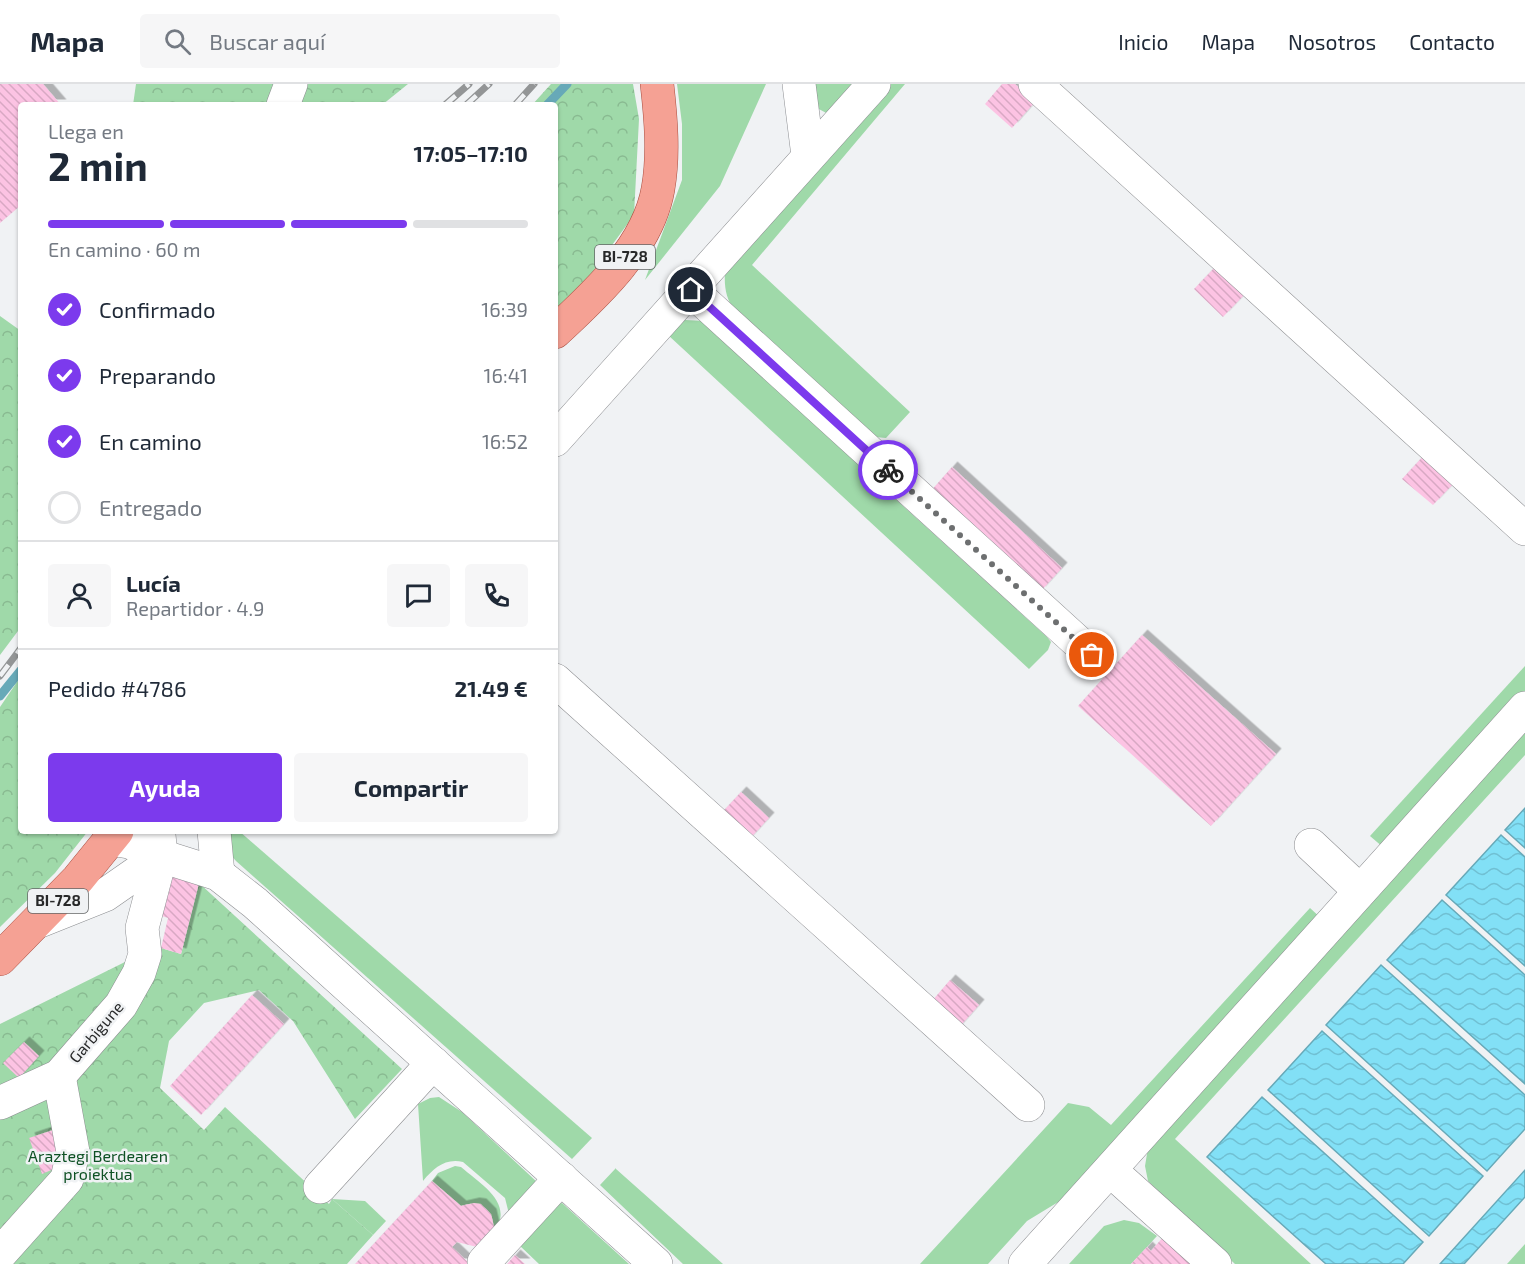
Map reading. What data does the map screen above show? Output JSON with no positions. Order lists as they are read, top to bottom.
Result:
{
  "streets": {
    "main road": ["BI-728"],
    "street": ["Garbigune"]
  },
  "parks": ["Araztegi Berdearen proiektua"],
  "page": {
    "header": "Mapa",
    "search": "Buscar aquí",
    "nav": [
      "Inicio",
      "Mapa",
      "Nosotros",
      "Contacto"
    ],
    "heading": ["2 min", "Llega en", "17:05–17:10"],
    "panel": [
      "Lucía",
      "Repartidor · 4.9",
      "Pedido #4786",
      "21.49 €"
    ],
    "bar": "En camino · 60 m",
    "list": [
      ["Confirmado", "16:39"],
      ["Preparando", "16:41"],
      ["En camino", "16:52"],
      "Entregado"
    ],
    "buttons": ["Ayuda", "Compartir"]
  }
}
